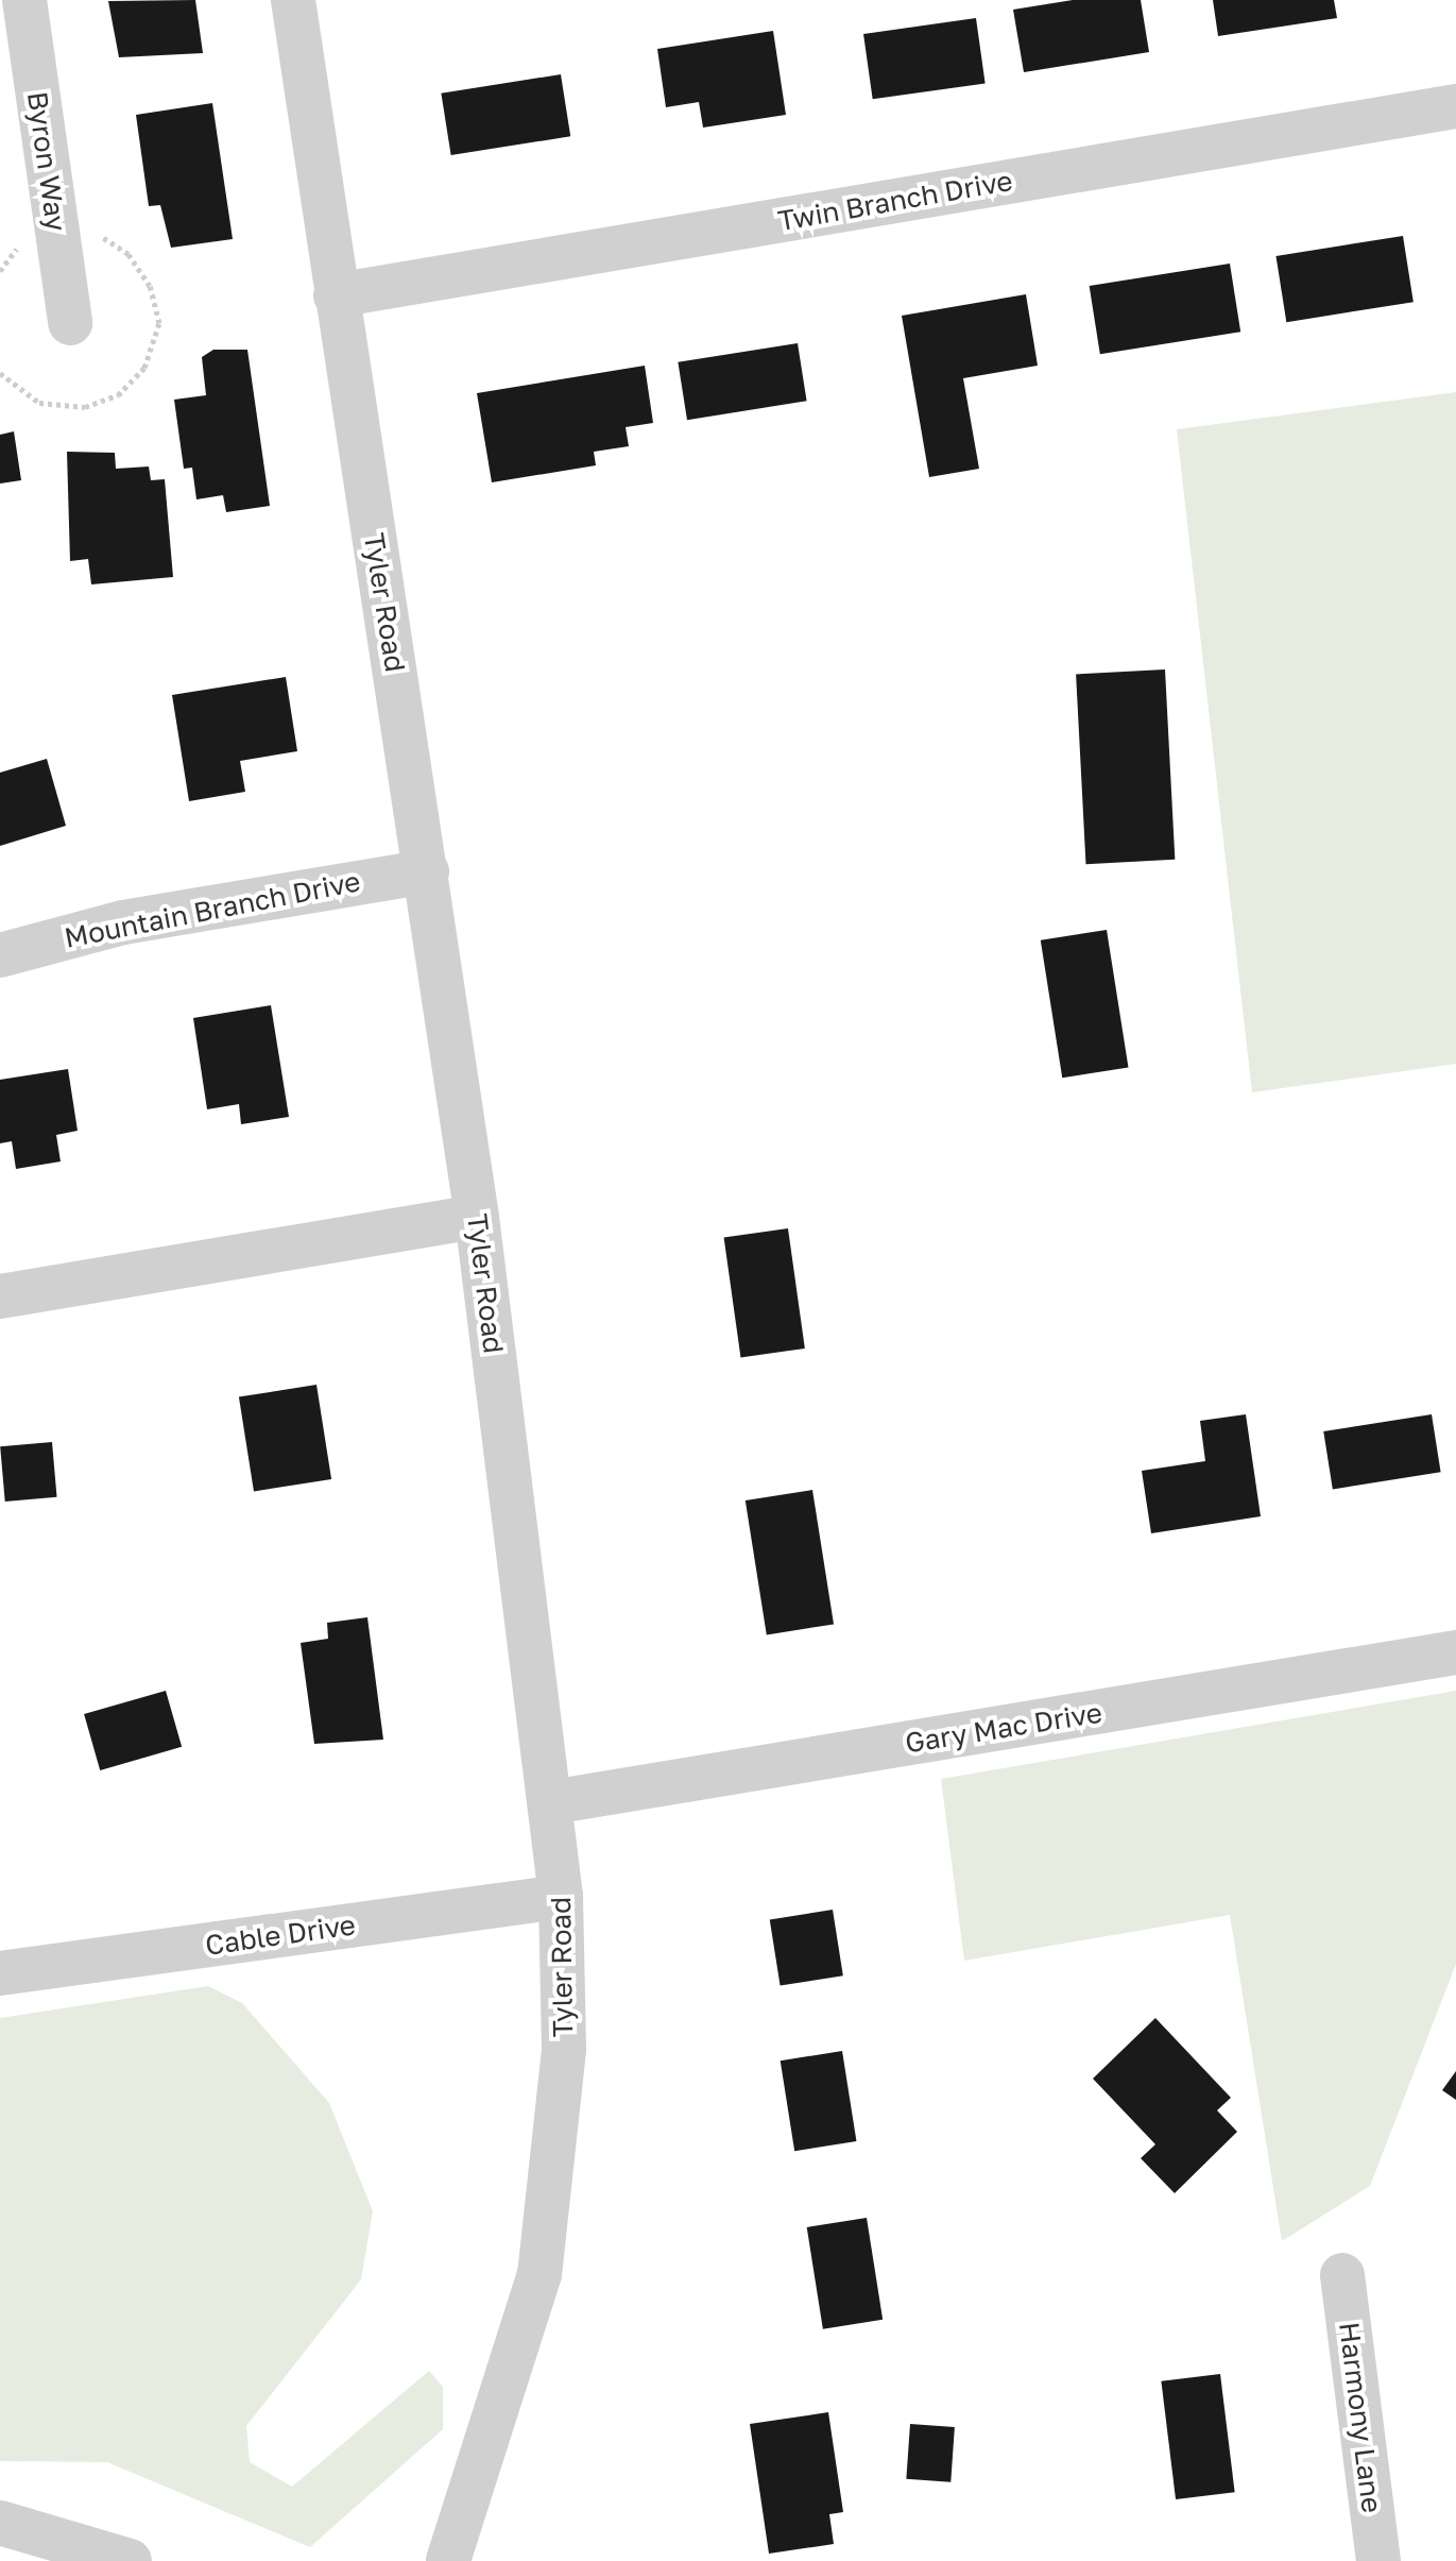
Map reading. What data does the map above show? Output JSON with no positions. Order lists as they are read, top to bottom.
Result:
{
  "streets": {
    "street": [
      "Byron Way",
      "Twin Branch Drive",
      "Tyler Road",
      "Mountain Branch Drive",
      "Gary Mac Drive",
      "Cable Drive",
      "Harmony Lane"
    ]
  },
  "crossings": [
    ["Twin Branch Drive", "Tyler Road"],
    ["Tyler Road", "Mountain Branch Drive"],
    ["Tyler Road", "Gary Mac Drive"],
    ["Tyler Road", "Cable Drive"]
  ]
}
